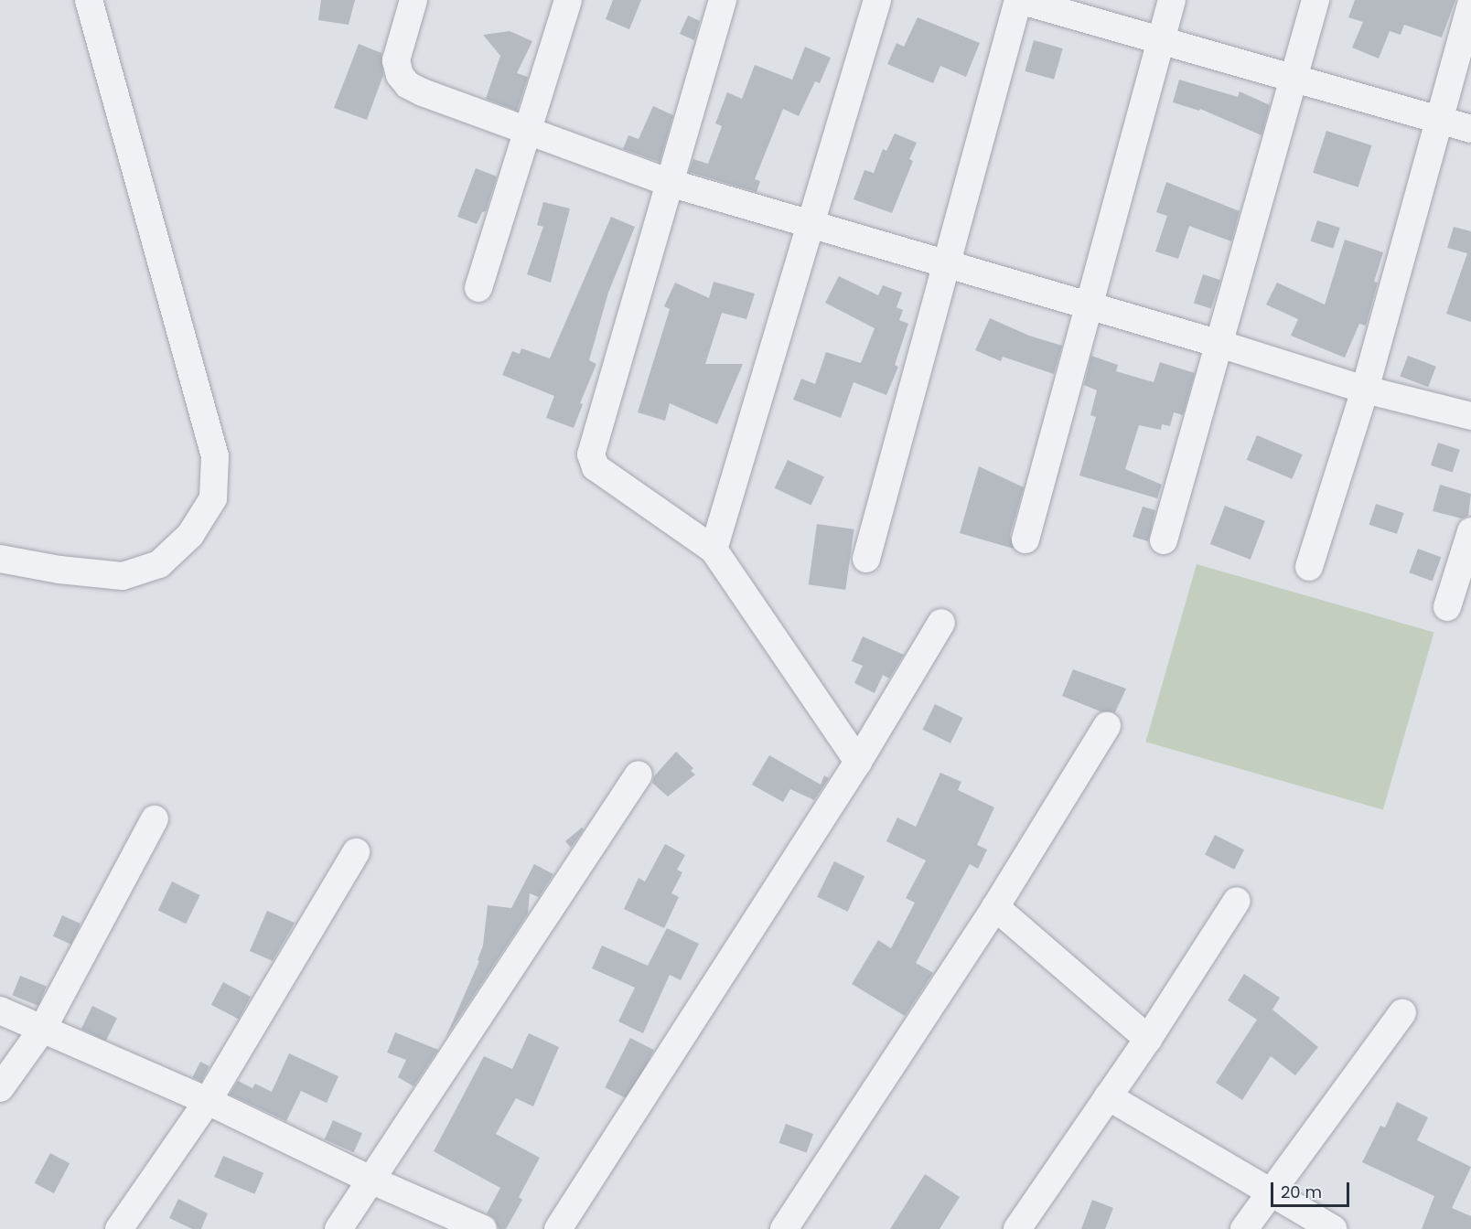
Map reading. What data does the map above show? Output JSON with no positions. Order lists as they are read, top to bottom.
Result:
{
  "scale_bar": "20 m"
}
